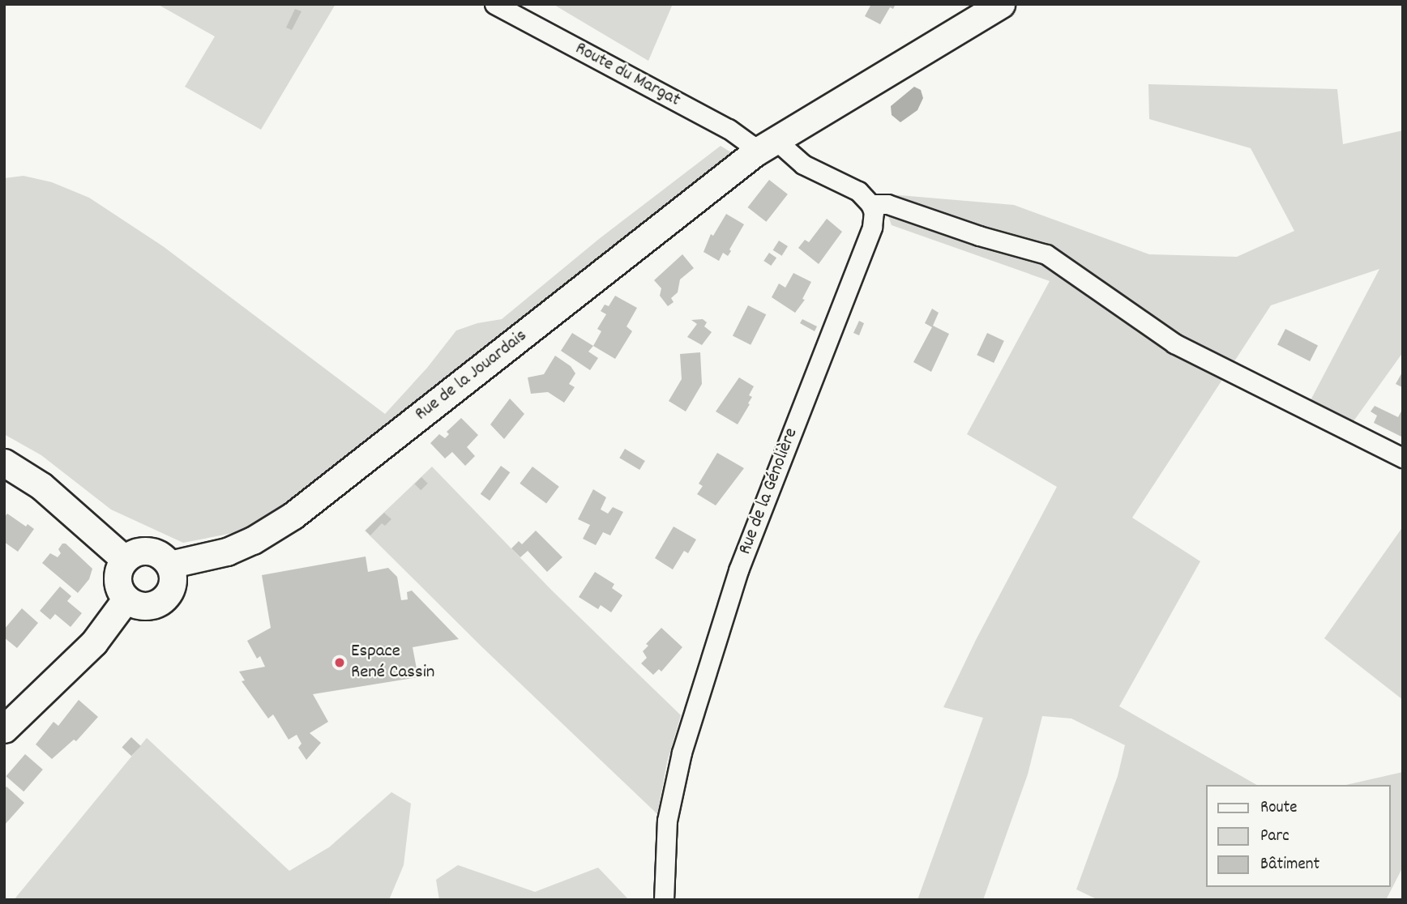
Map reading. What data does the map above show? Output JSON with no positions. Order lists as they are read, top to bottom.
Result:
{
  "streets": {
    "main road": ["Rue de la Jouardais"],
    "street": ["Route du Margat", "Rue de la Génolière"]
  },
  "crossings": [
    ["Route du Margat", "Rue de la Jouardais"]
  ],
  "places": ["Espace René Cassin"],
  "legend": ["Route", "Parc", "Bâtiment"]
}
